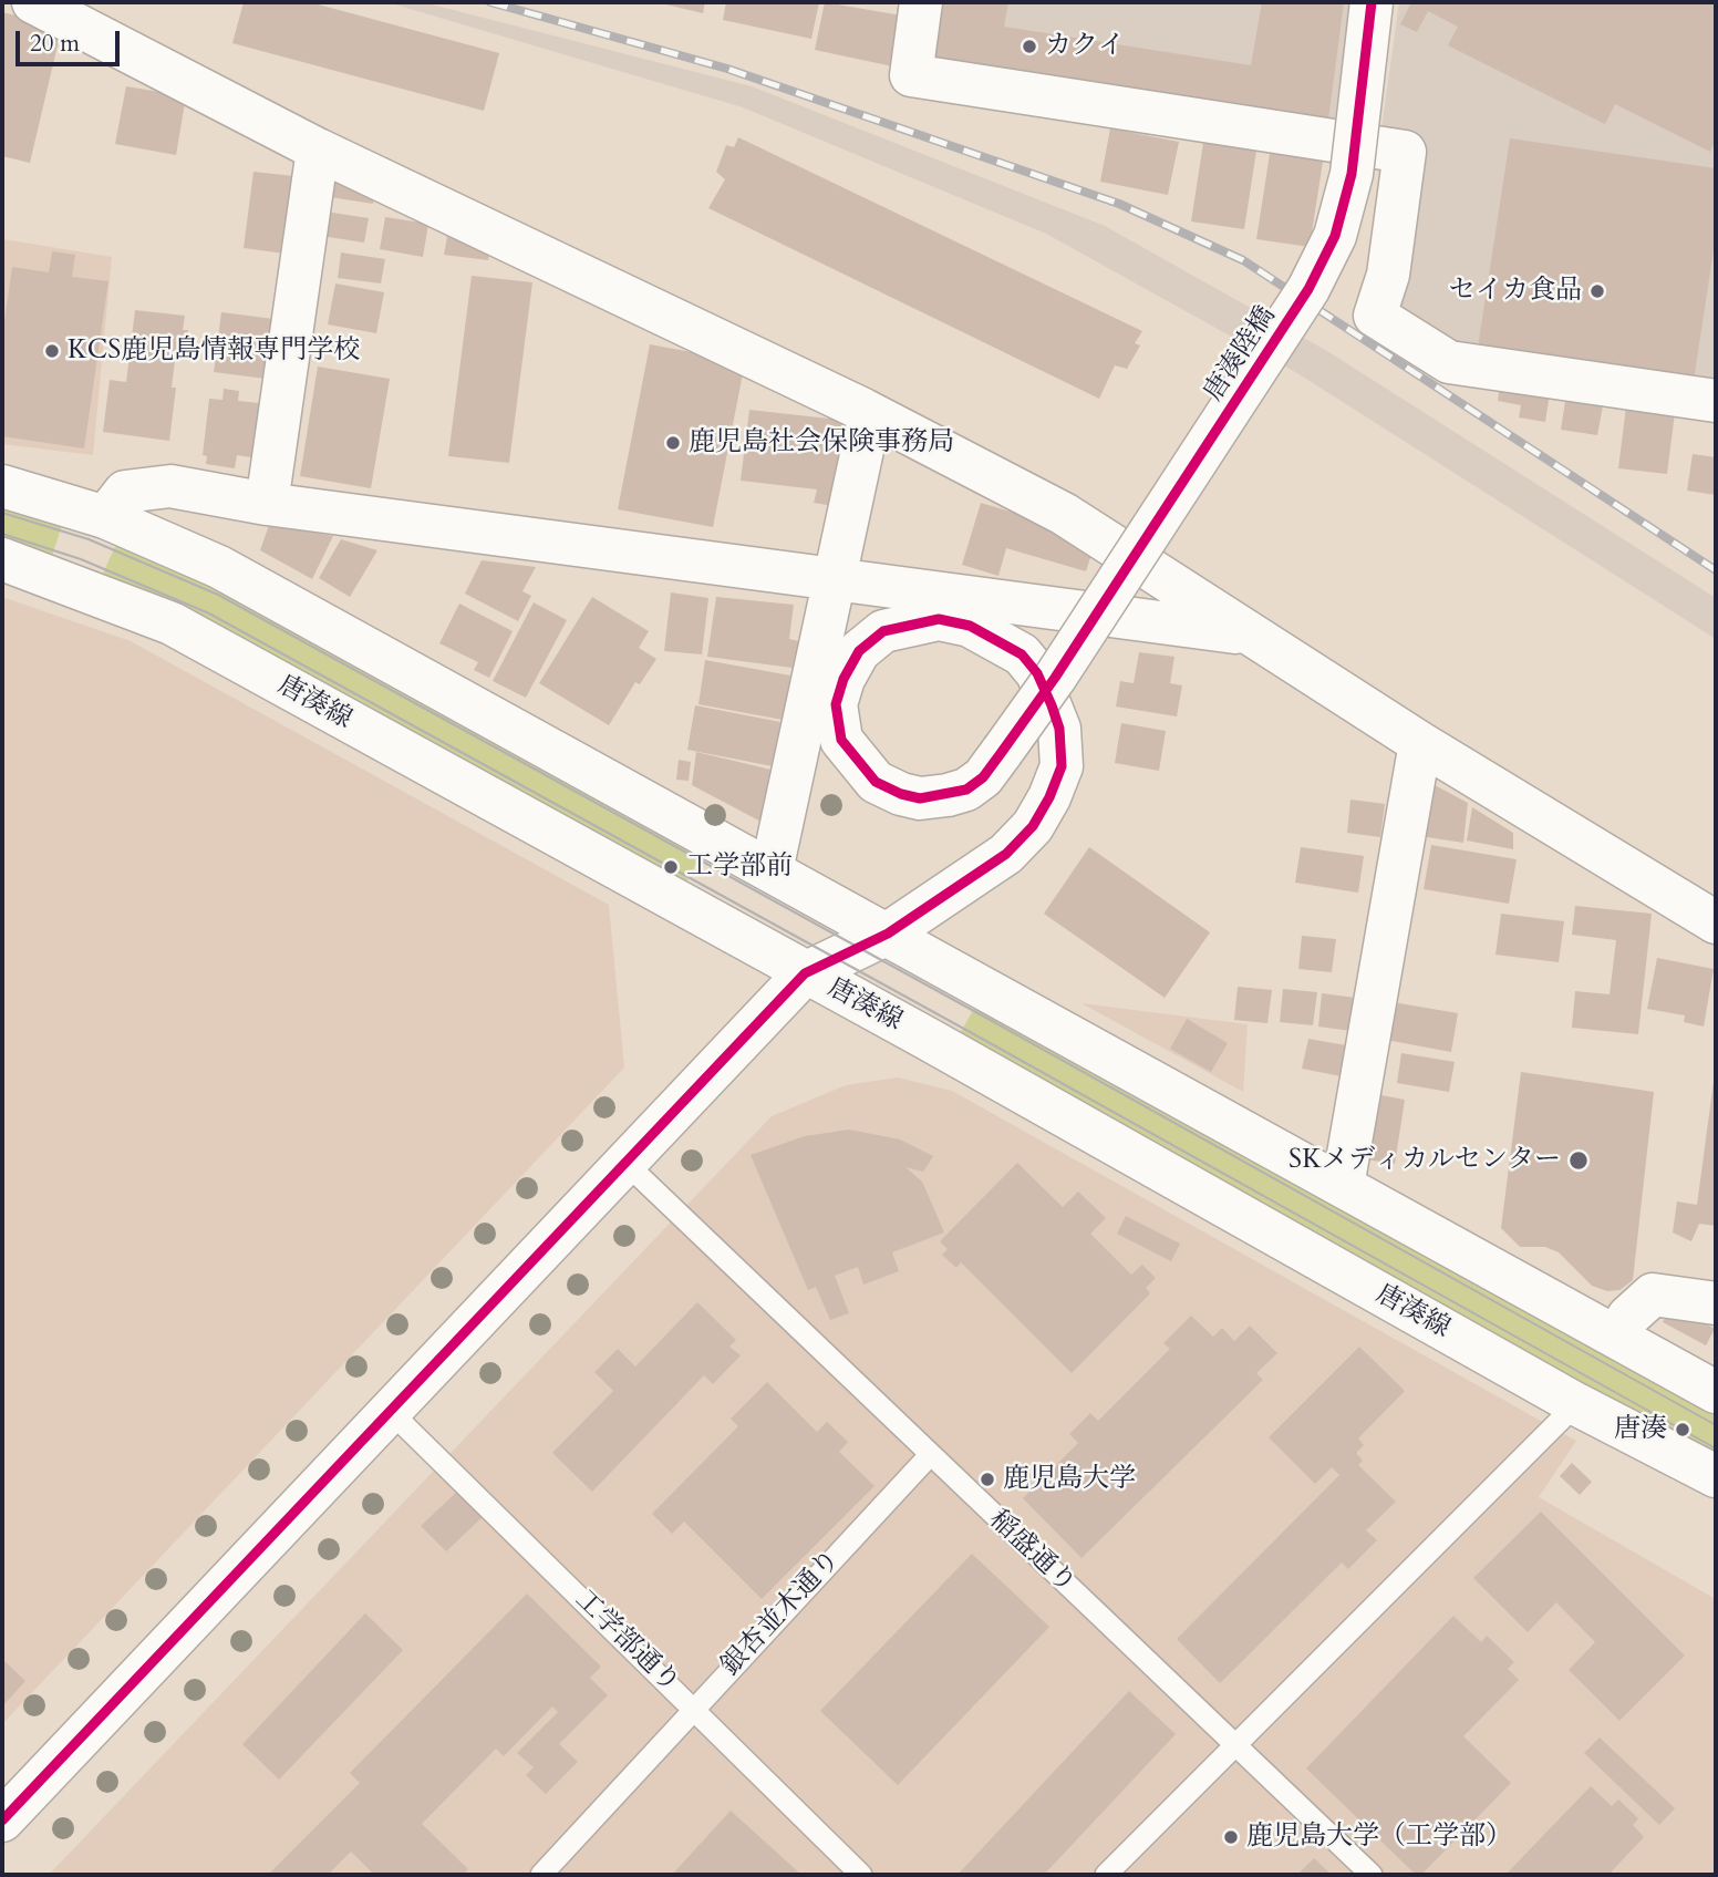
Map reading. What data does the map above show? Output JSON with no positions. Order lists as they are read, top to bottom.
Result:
{
  "streets": {
    "street": ["唐湊陸橋", "唐湊線"],
    "lane": ["稲盛通り", "銀杏並木通り", "工学部通り"]
  },
  "crossings": [
    ["唐湊陸橋", "唐湊線"],
    ["稲盛通り", "銀杏並木通り"],
    ["銀杏並木通り", "工学部通り"]
  ],
  "places": [
    "カクイ",
    "セイカ食品",
    "KCS鹿児島情報専門学校",
    "鹿児島社会保険事務局",
    "工学部前",
    "SKメディカルセンター",
    "唐湊",
    "鹿児島大学",
    "鹿児島大学（工学部）"
  ],
  "scale_bar": "20 m"
}
